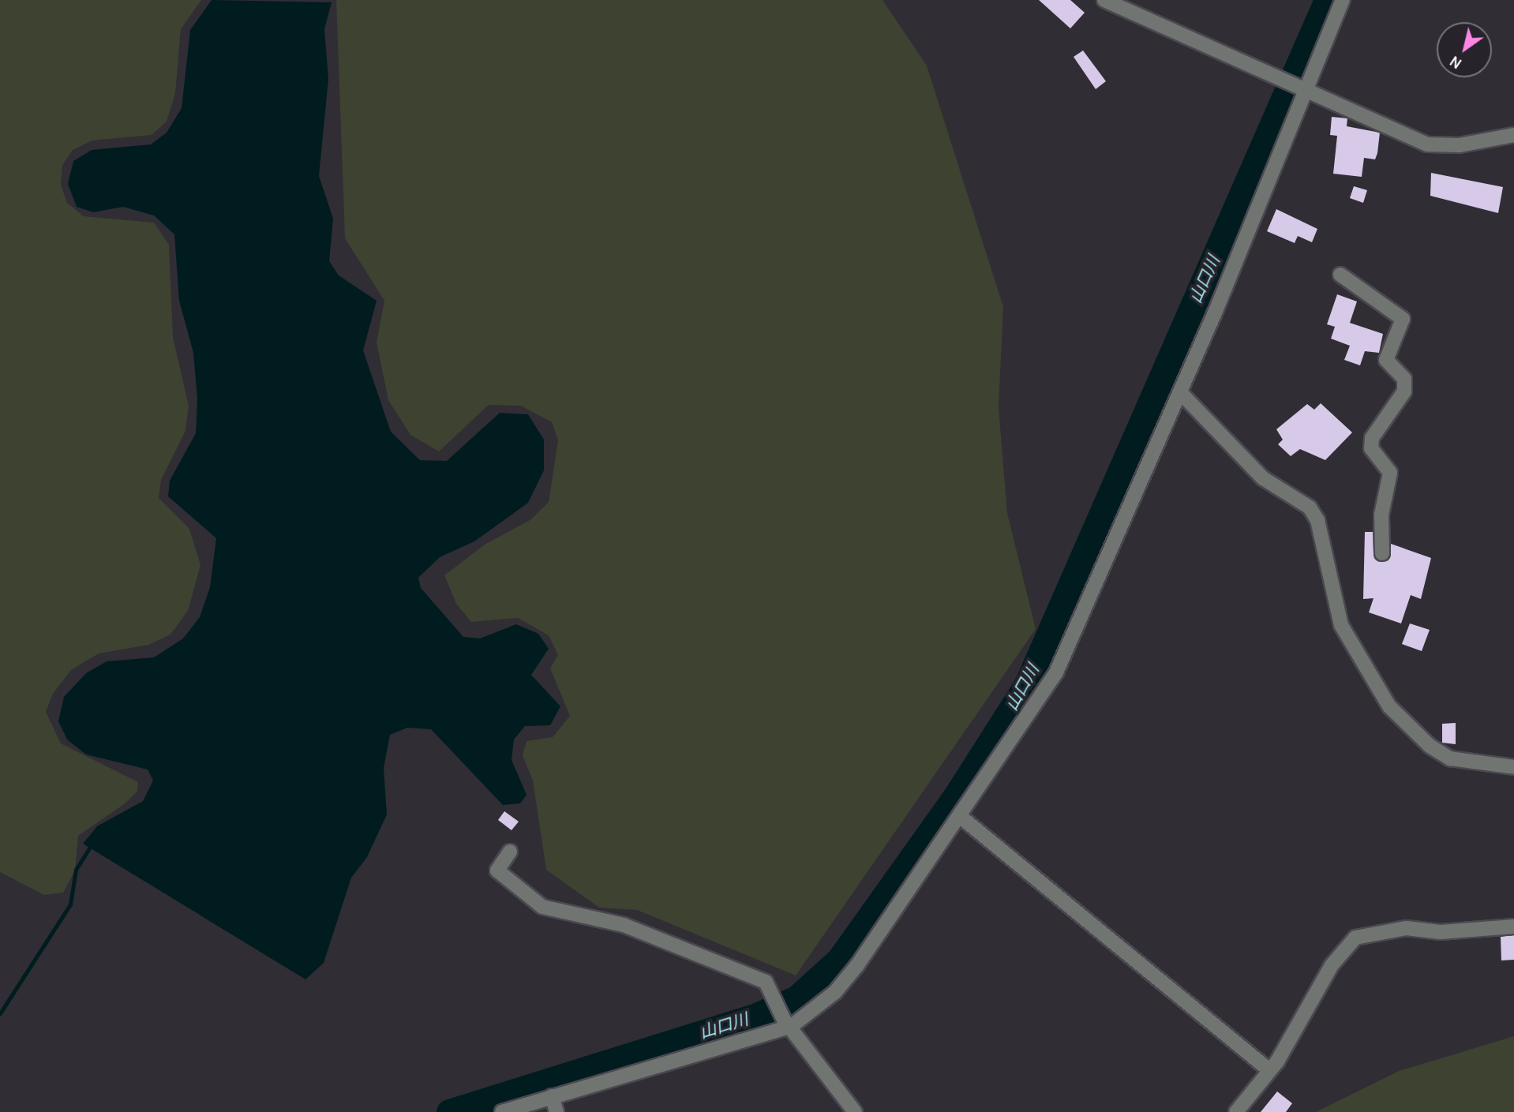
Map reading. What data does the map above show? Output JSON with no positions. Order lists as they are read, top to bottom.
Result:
{
  "water": ["山口川"],
  "north": "bottom left"
}
